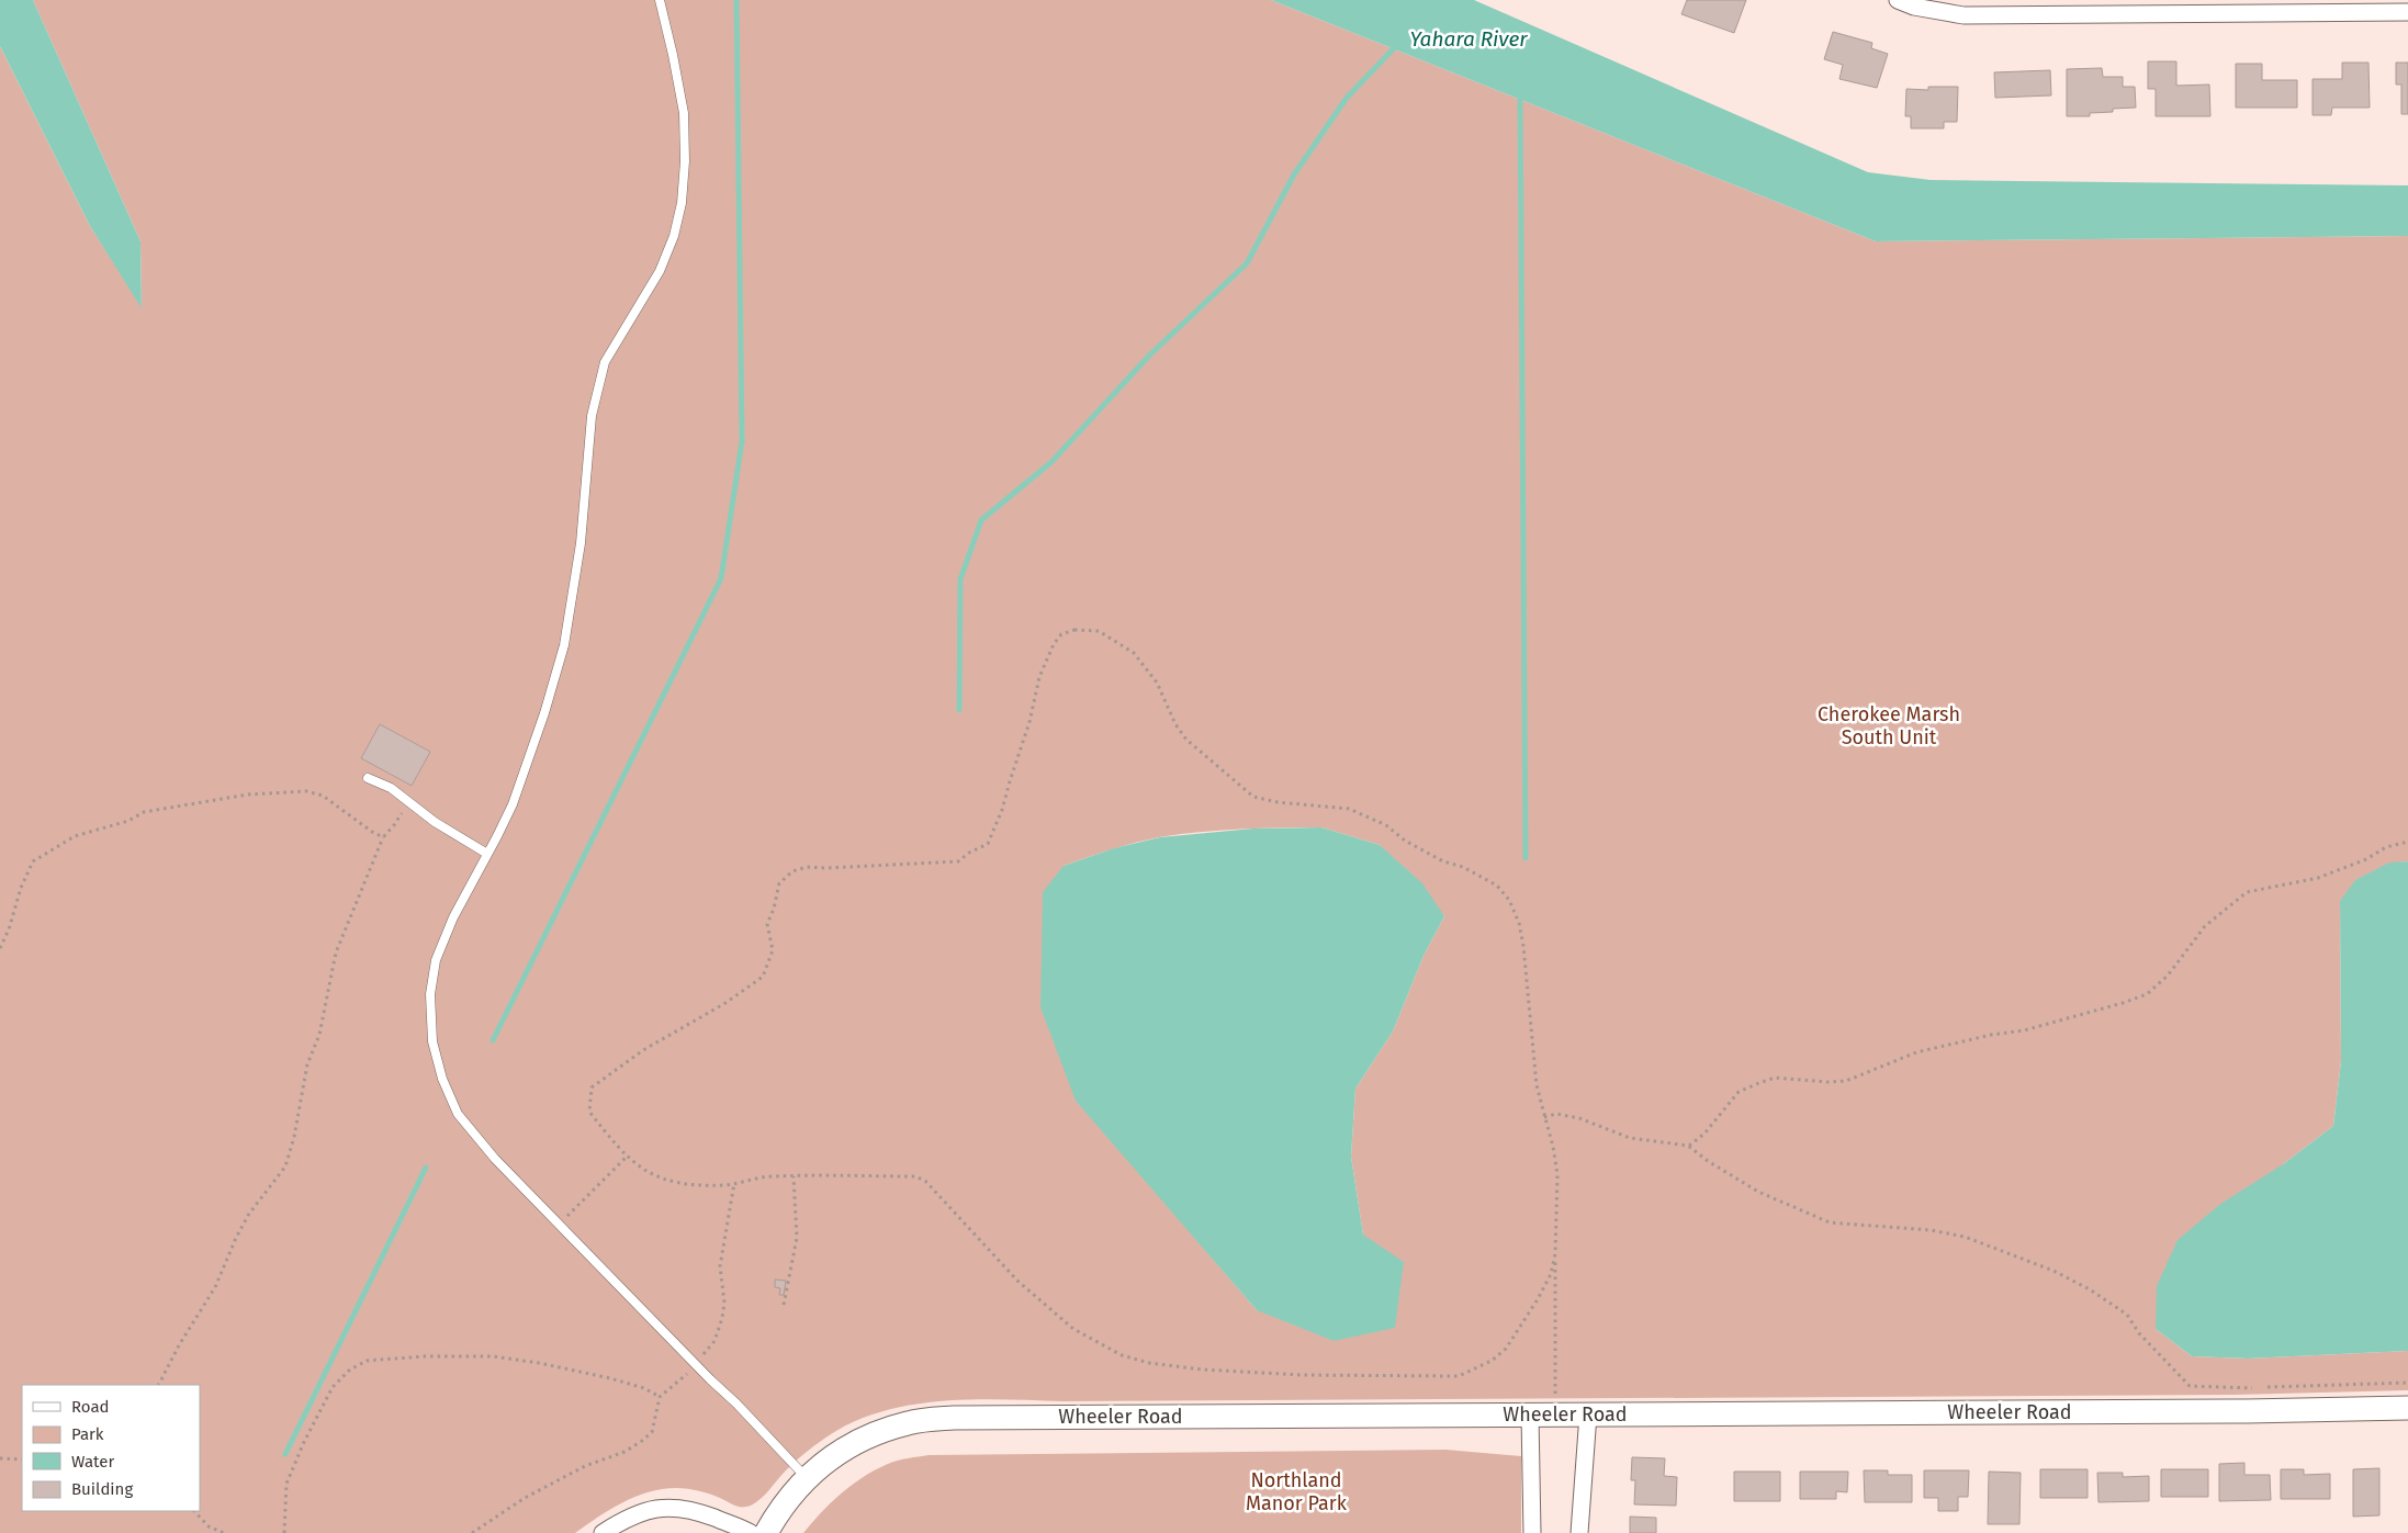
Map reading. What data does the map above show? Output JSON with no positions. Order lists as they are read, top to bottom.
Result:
{
  "streets": {
    "street": ["Wheeler Road"]
  },
  "water": ["Yahara River"],
  "parks": ["Cherokee Marsh South Unit", "Northland Manor Park"],
  "legend": [
    "Road",
    "Park",
    "Water",
    "Building"
  ]
}
